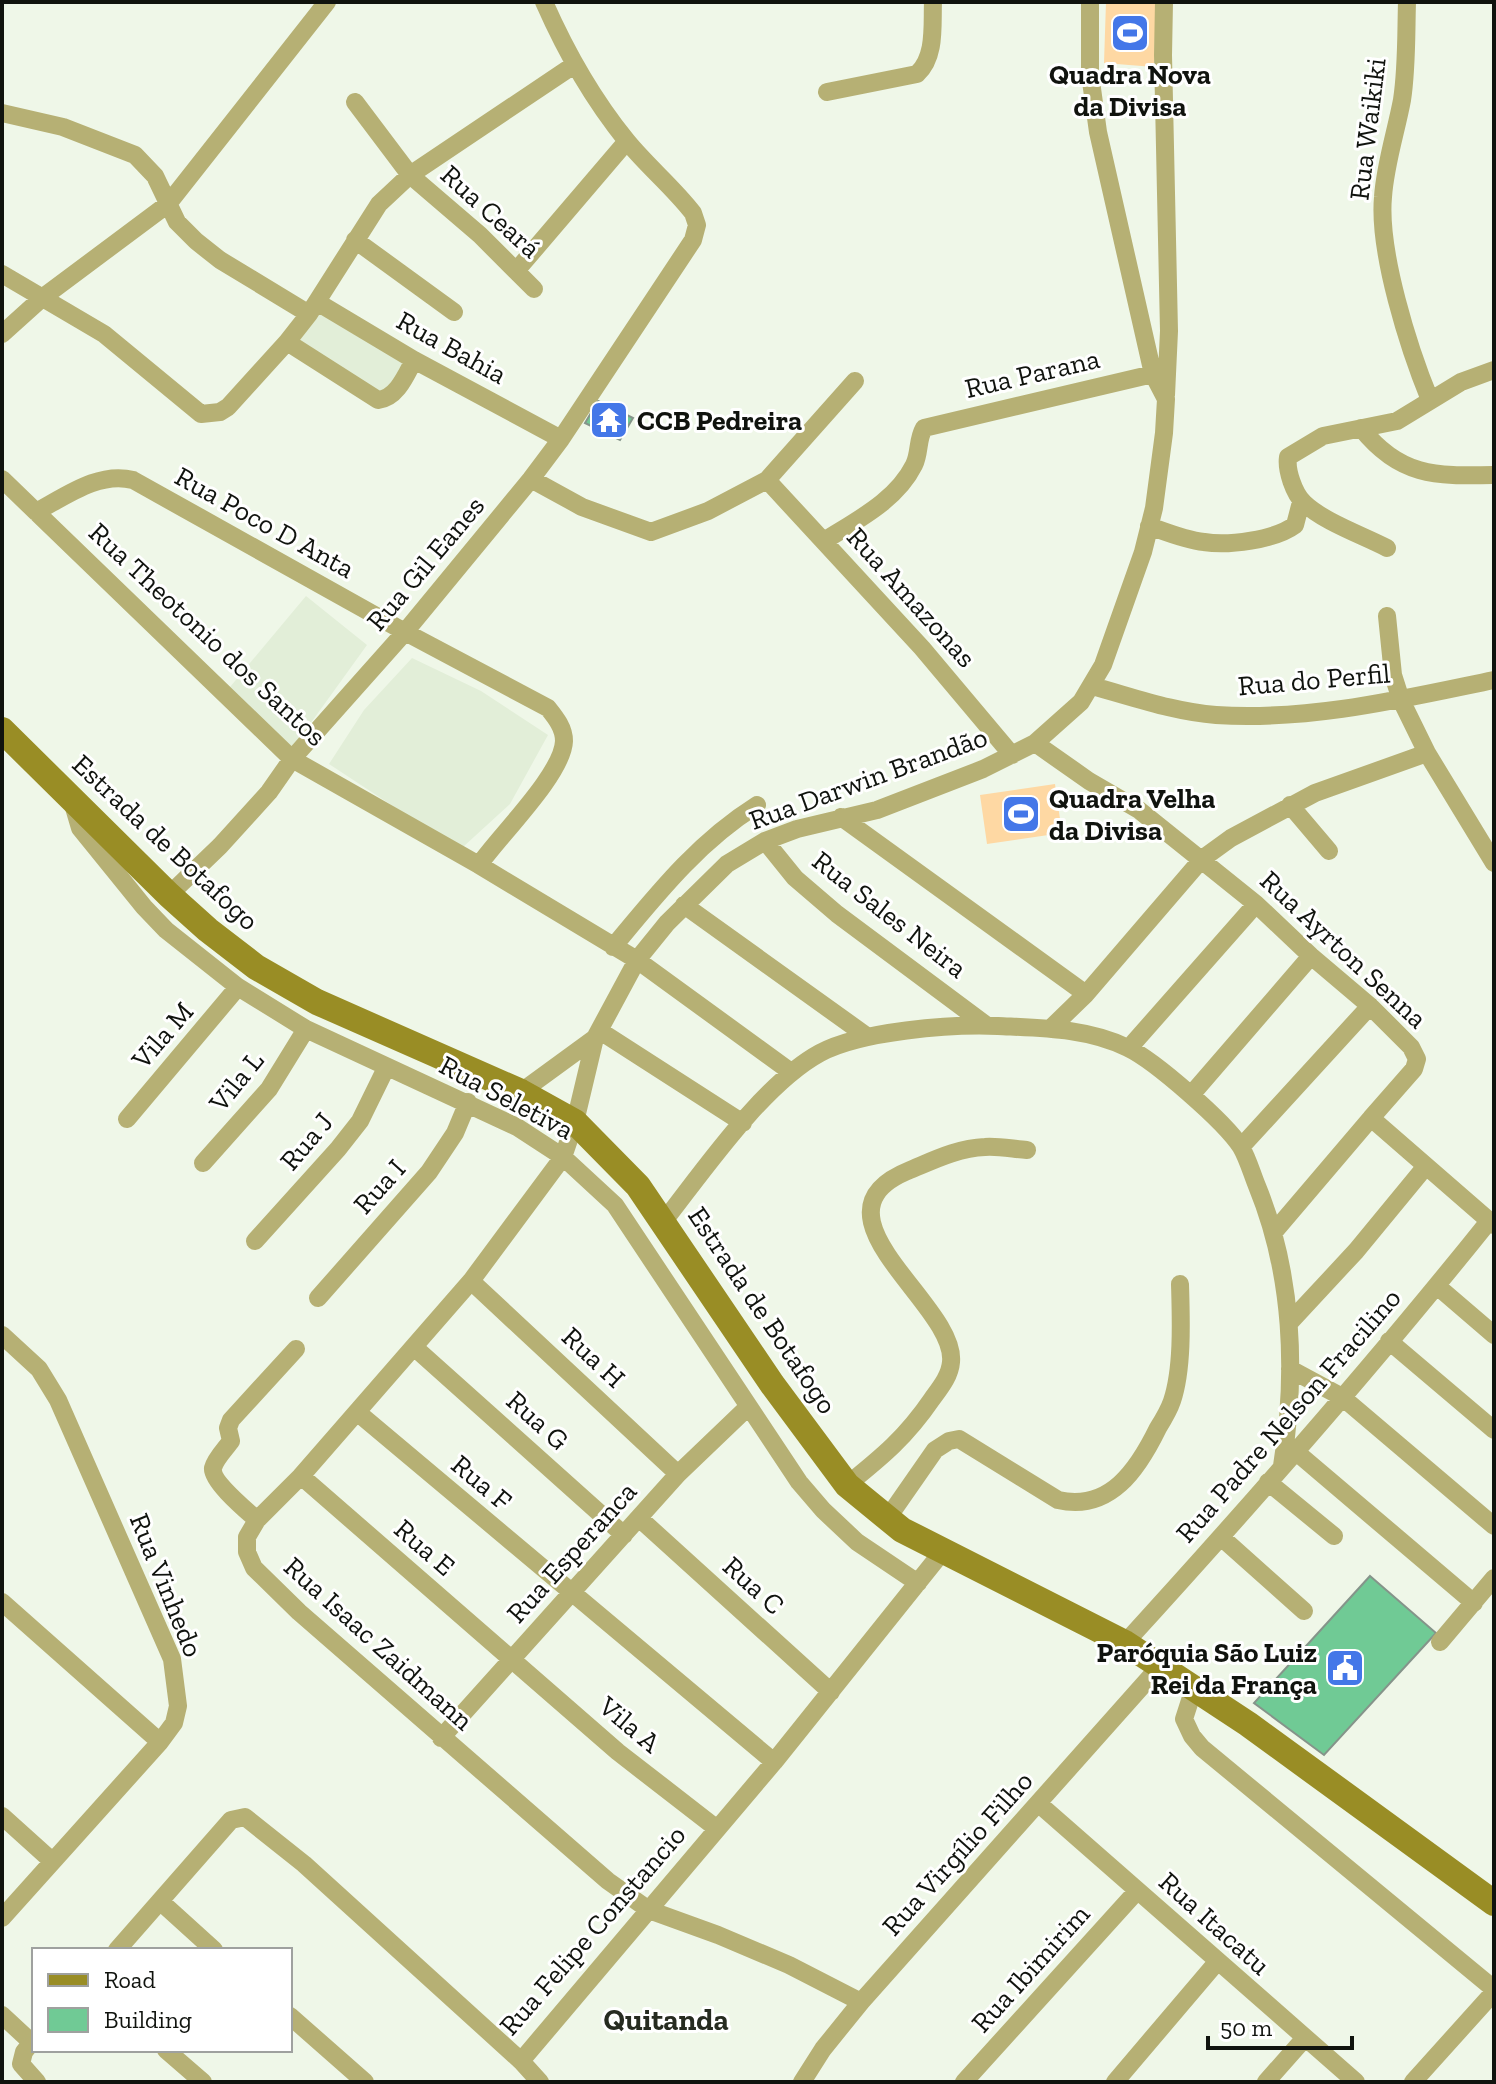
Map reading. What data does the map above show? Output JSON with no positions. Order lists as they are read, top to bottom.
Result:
{
  "streets": {
    "main road": ["Estrada de Botafogo"],
    "street": [
      "Rua Waikiki",
      "Rua Ceará",
      "Rua Bahia",
      "Rua Parana",
      "Rua Poco D Anta",
      "Rua Gil Eanes",
      "Rua Amazonas",
      "Rua Theotonio dos Santos",
      "Rua do Perfil",
      "Rua Darwin Brandão",
      "Rua Sales Neira",
      "Rua Ayrton Senna",
      "Vila M",
      "Vila L",
      "Rua Seletiva",
      "Rua J",
      "Rua I",
      "Rua H",
      "Rua Padre Nelson Fracilino",
      "Rua G",
      "Rua F",
      "Rua E",
      "Rua Esperanca",
      "Rua Vinhedo",
      "Rua C",
      "Rua Isaac Zaidmann",
      "Vila A",
      "Rua Virgílio Filho",
      "Rua Itacatu",
      "Rua Felipe Constancio",
      "Rua Ibimirim"
    ]
  },
  "crossings": [
    ["Rua Bahia", "Rua Gil Eanes"],
    ["Rua Parana", "Rua Amazonas"],
    ["Rua Poco D Anta", "Rua Gil Eanes"],
    ["Rua Poco D Anta", "Rua Theotonio dos Santos"],
    ["Rua Gil Eanes", "Rua Theotonio dos Santos"],
    ["Rua Gil Eanes", "Estrada de Botafogo"],
    ["Rua Amazonas", "Rua Darwin Brandão"],
    ["Rua Theotonio dos Santos", "Rua Darwin Brandão"],
    ["Rua do Perfil", "Rua Darwin Brandão"],
    ["Rua Darwin Brandão", "Estrada de Botafogo"],
    ["Rua Darwin Brandão", "Rua Sales Neira"],
    ["Rua Darwin Brandão", "Rua Ayrton Senna"],
    ["Estrada de Botafogo", "Rua Seletiva"],
    ["Estrada de Botafogo", "Rua Padre Nelson Fracilino"],
    ["Estrada de Botafogo", "Rua Virgílio Filho"],
    ["Estrada de Botafogo", "Rua Felipe Constancio"],
    ["Vila M", "Rua Seletiva"],
    ["Vila L", "Rua Seletiva"],
    ["Rua Seletiva", "Rua J"],
    ["Rua Seletiva", "Rua I"],
    ["Rua Seletiva", "Rua Esperanca"],
    ["Rua Seletiva", "Rua Felipe Constancio"],
    ["Rua H", "Rua Esperanca"],
    ["Rua G", "Rua Esperanca"],
    ["Rua F", "Rua Esperanca"],
    ["Rua F", "Rua Felipe Constancio"],
    ["Rua E", "Rua Esperanca"],
    ["Rua E", "Vila A"],
    ["Rua Esperanca", "Rua C"],
    ["Rua Esperanca", "Rua Isaac Zaidmann"],
    ["Rua Esperanca", "Vila A"],
    ["Rua C", "Rua Felipe Constancio"],
    ["Rua Isaac Zaidmann", "Rua Virgílio Filho"],
    ["Rua Isaac Zaidmann", "Rua Felipe Constancio"],
    ["Vila A", "Rua Felipe Constancio"],
    ["Rua Virgílio Filho", "Rua Itacatu"],
    ["Rua Itacatu", "Rua Ibimirim"]
  ],
  "districts": ["Quitanda"],
  "places": {
    "sports": ["Quadra Nova da Divisa", "Quadra Velha da Divisa"],
    "temple": ["CCB Pedreira"],
    "public building": ["Paróquia São Luiz Rei da França"]
  },
  "legend": ["Road", "Building"],
  "scale_bar": "50 m"
}
